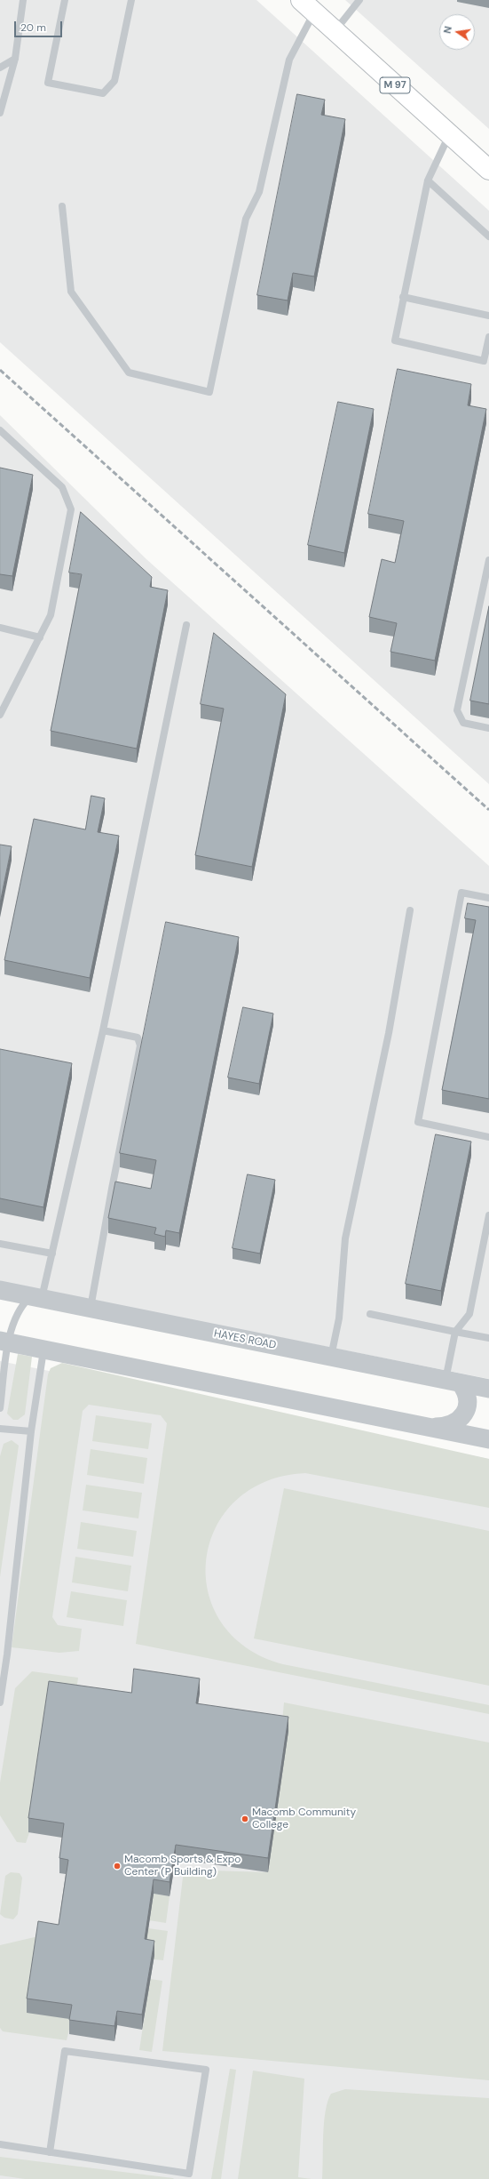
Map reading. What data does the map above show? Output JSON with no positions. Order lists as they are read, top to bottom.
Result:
{
  "streets": {
    "main road": ["M 97"],
    "street": ["HAYES ROAD"]
  },
  "places": ["Macomb Community College", "Macomb Sports & Expo Center (P Building)"],
  "scale_bar": "20 m",
  "north": "left"
}
